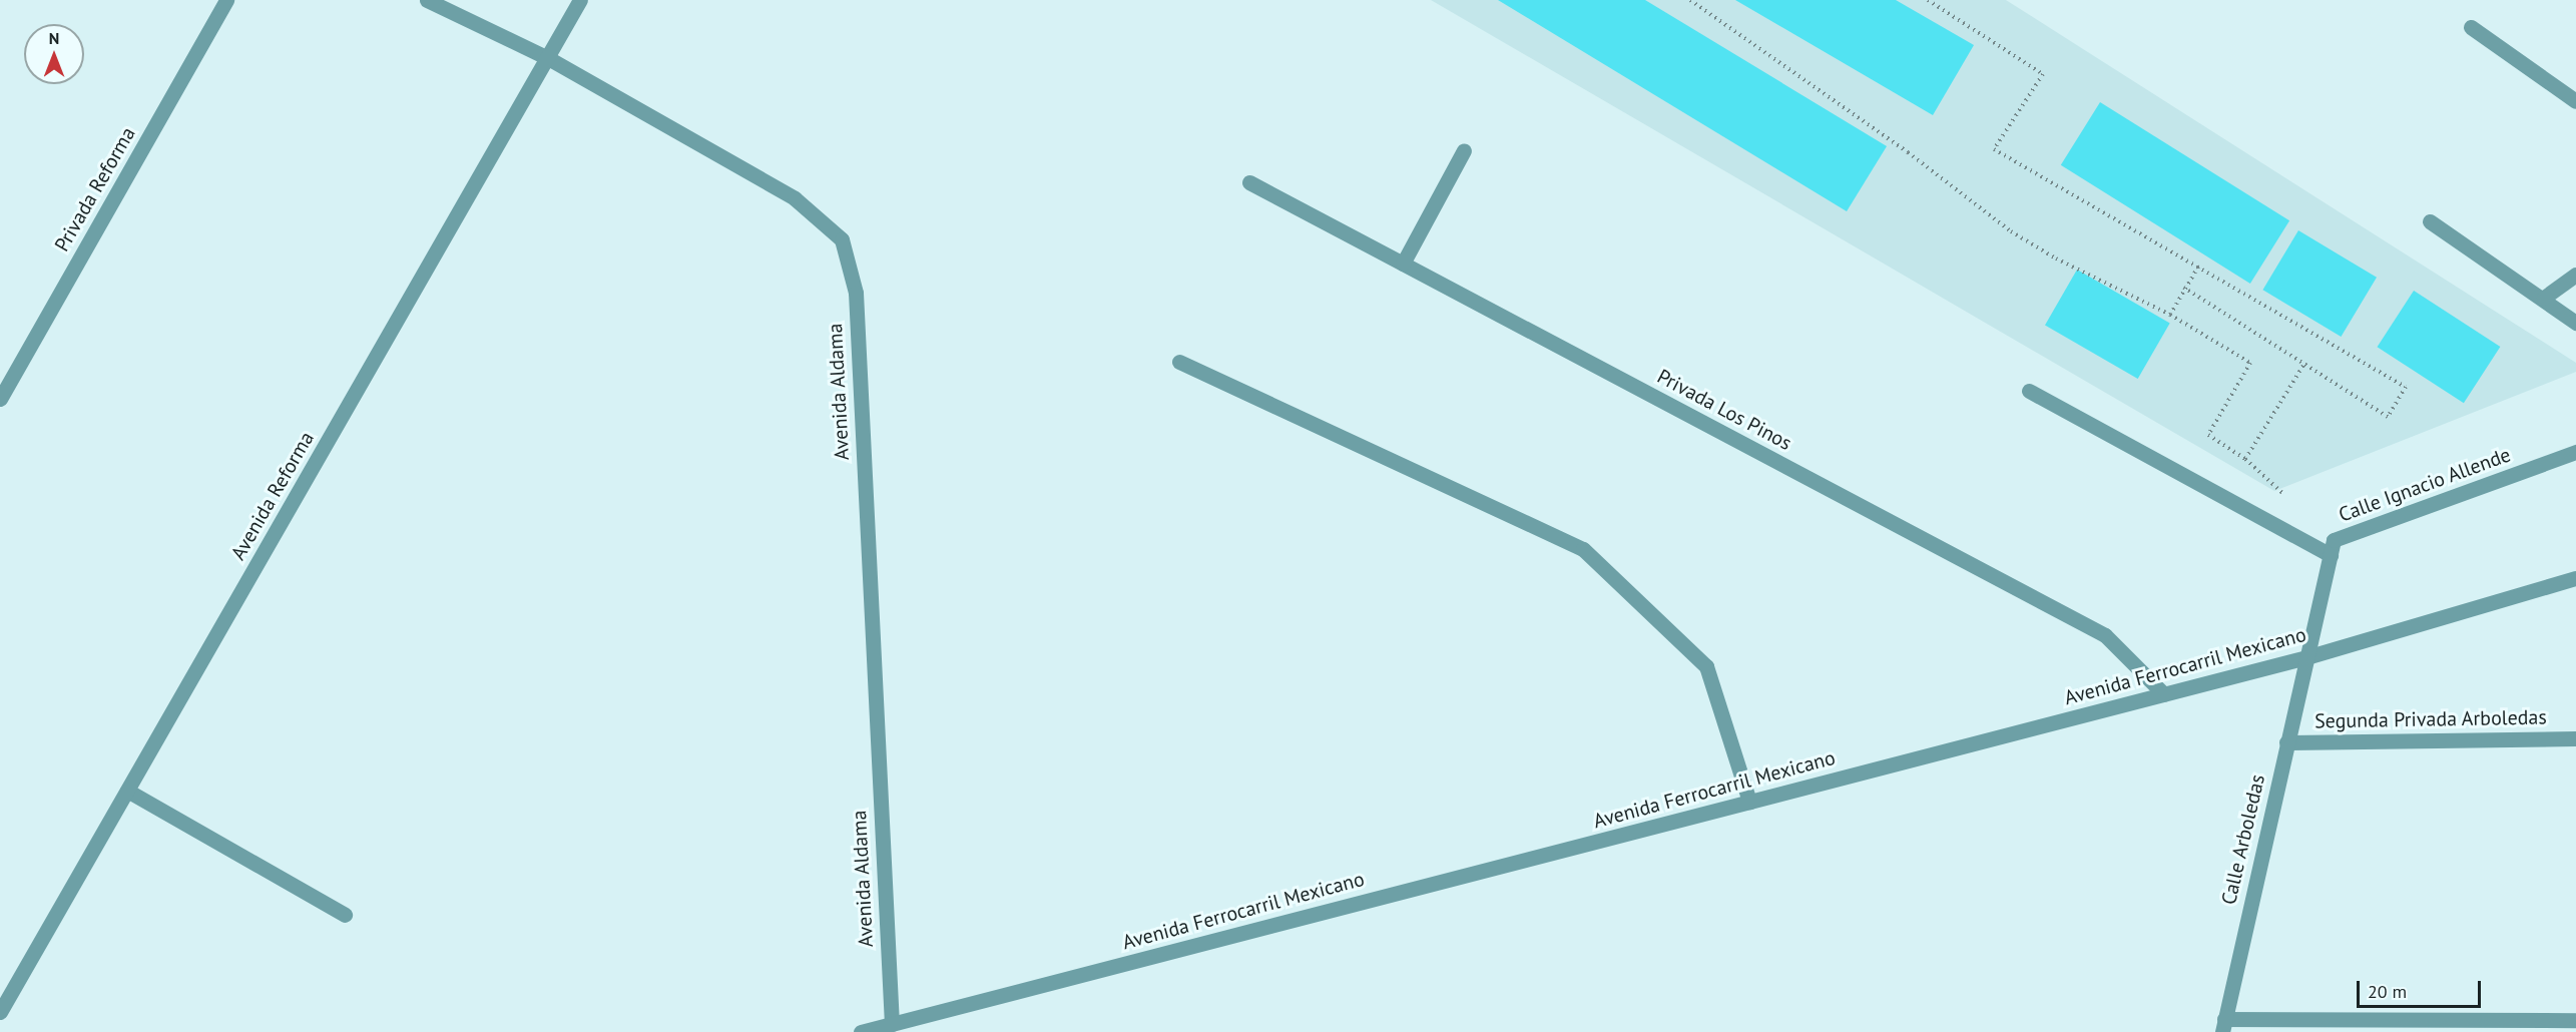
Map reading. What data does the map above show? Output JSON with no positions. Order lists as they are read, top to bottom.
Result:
{
  "streets": {
    "street": [
      "Privada Reforma",
      "Avenida Aldama",
      "Privada Los Pinos",
      "Calle Ignacio Allende",
      "Avenida Reforma",
      "Avenida Ferrocarril Mexicano",
      "Segunda Privada Arboledas",
      "Calle Arboledas"
    ]
  },
  "crossings": [
    ["Avenida Aldama", "Avenida Reforma"],
    ["Avenida Aldama", "Avenida Ferrocarril Mexicano"],
    ["Privada Los Pinos", "Avenida Ferrocarril Mexicano"],
    ["Calle Ignacio Allende", "Avenida Ferrocarril Mexicano"],
    ["Calle Ignacio Allende", "Calle Arboledas"],
    ["Avenida Ferrocarril Mexicano", "Calle Arboledas"],
    ["Segunda Privada Arboledas", "Calle Arboledas"]
  ],
  "scale_bar": "20 m",
  "north": "top"
}
